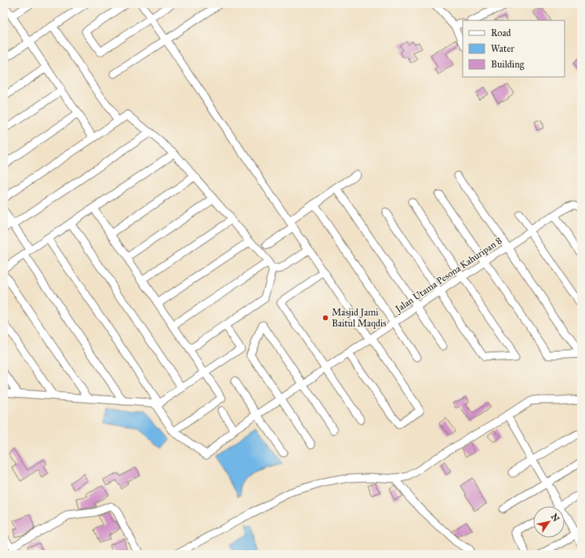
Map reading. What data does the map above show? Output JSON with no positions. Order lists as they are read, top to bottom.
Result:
{
  "streets": {
    "street": ["Jalan Utama Pesona Kahuripan 8"]
  },
  "places": ["Masjid Jami Baitul Maqdis"],
  "legend": ["Road", "Water", "Building"],
  "north": "top right"
}
